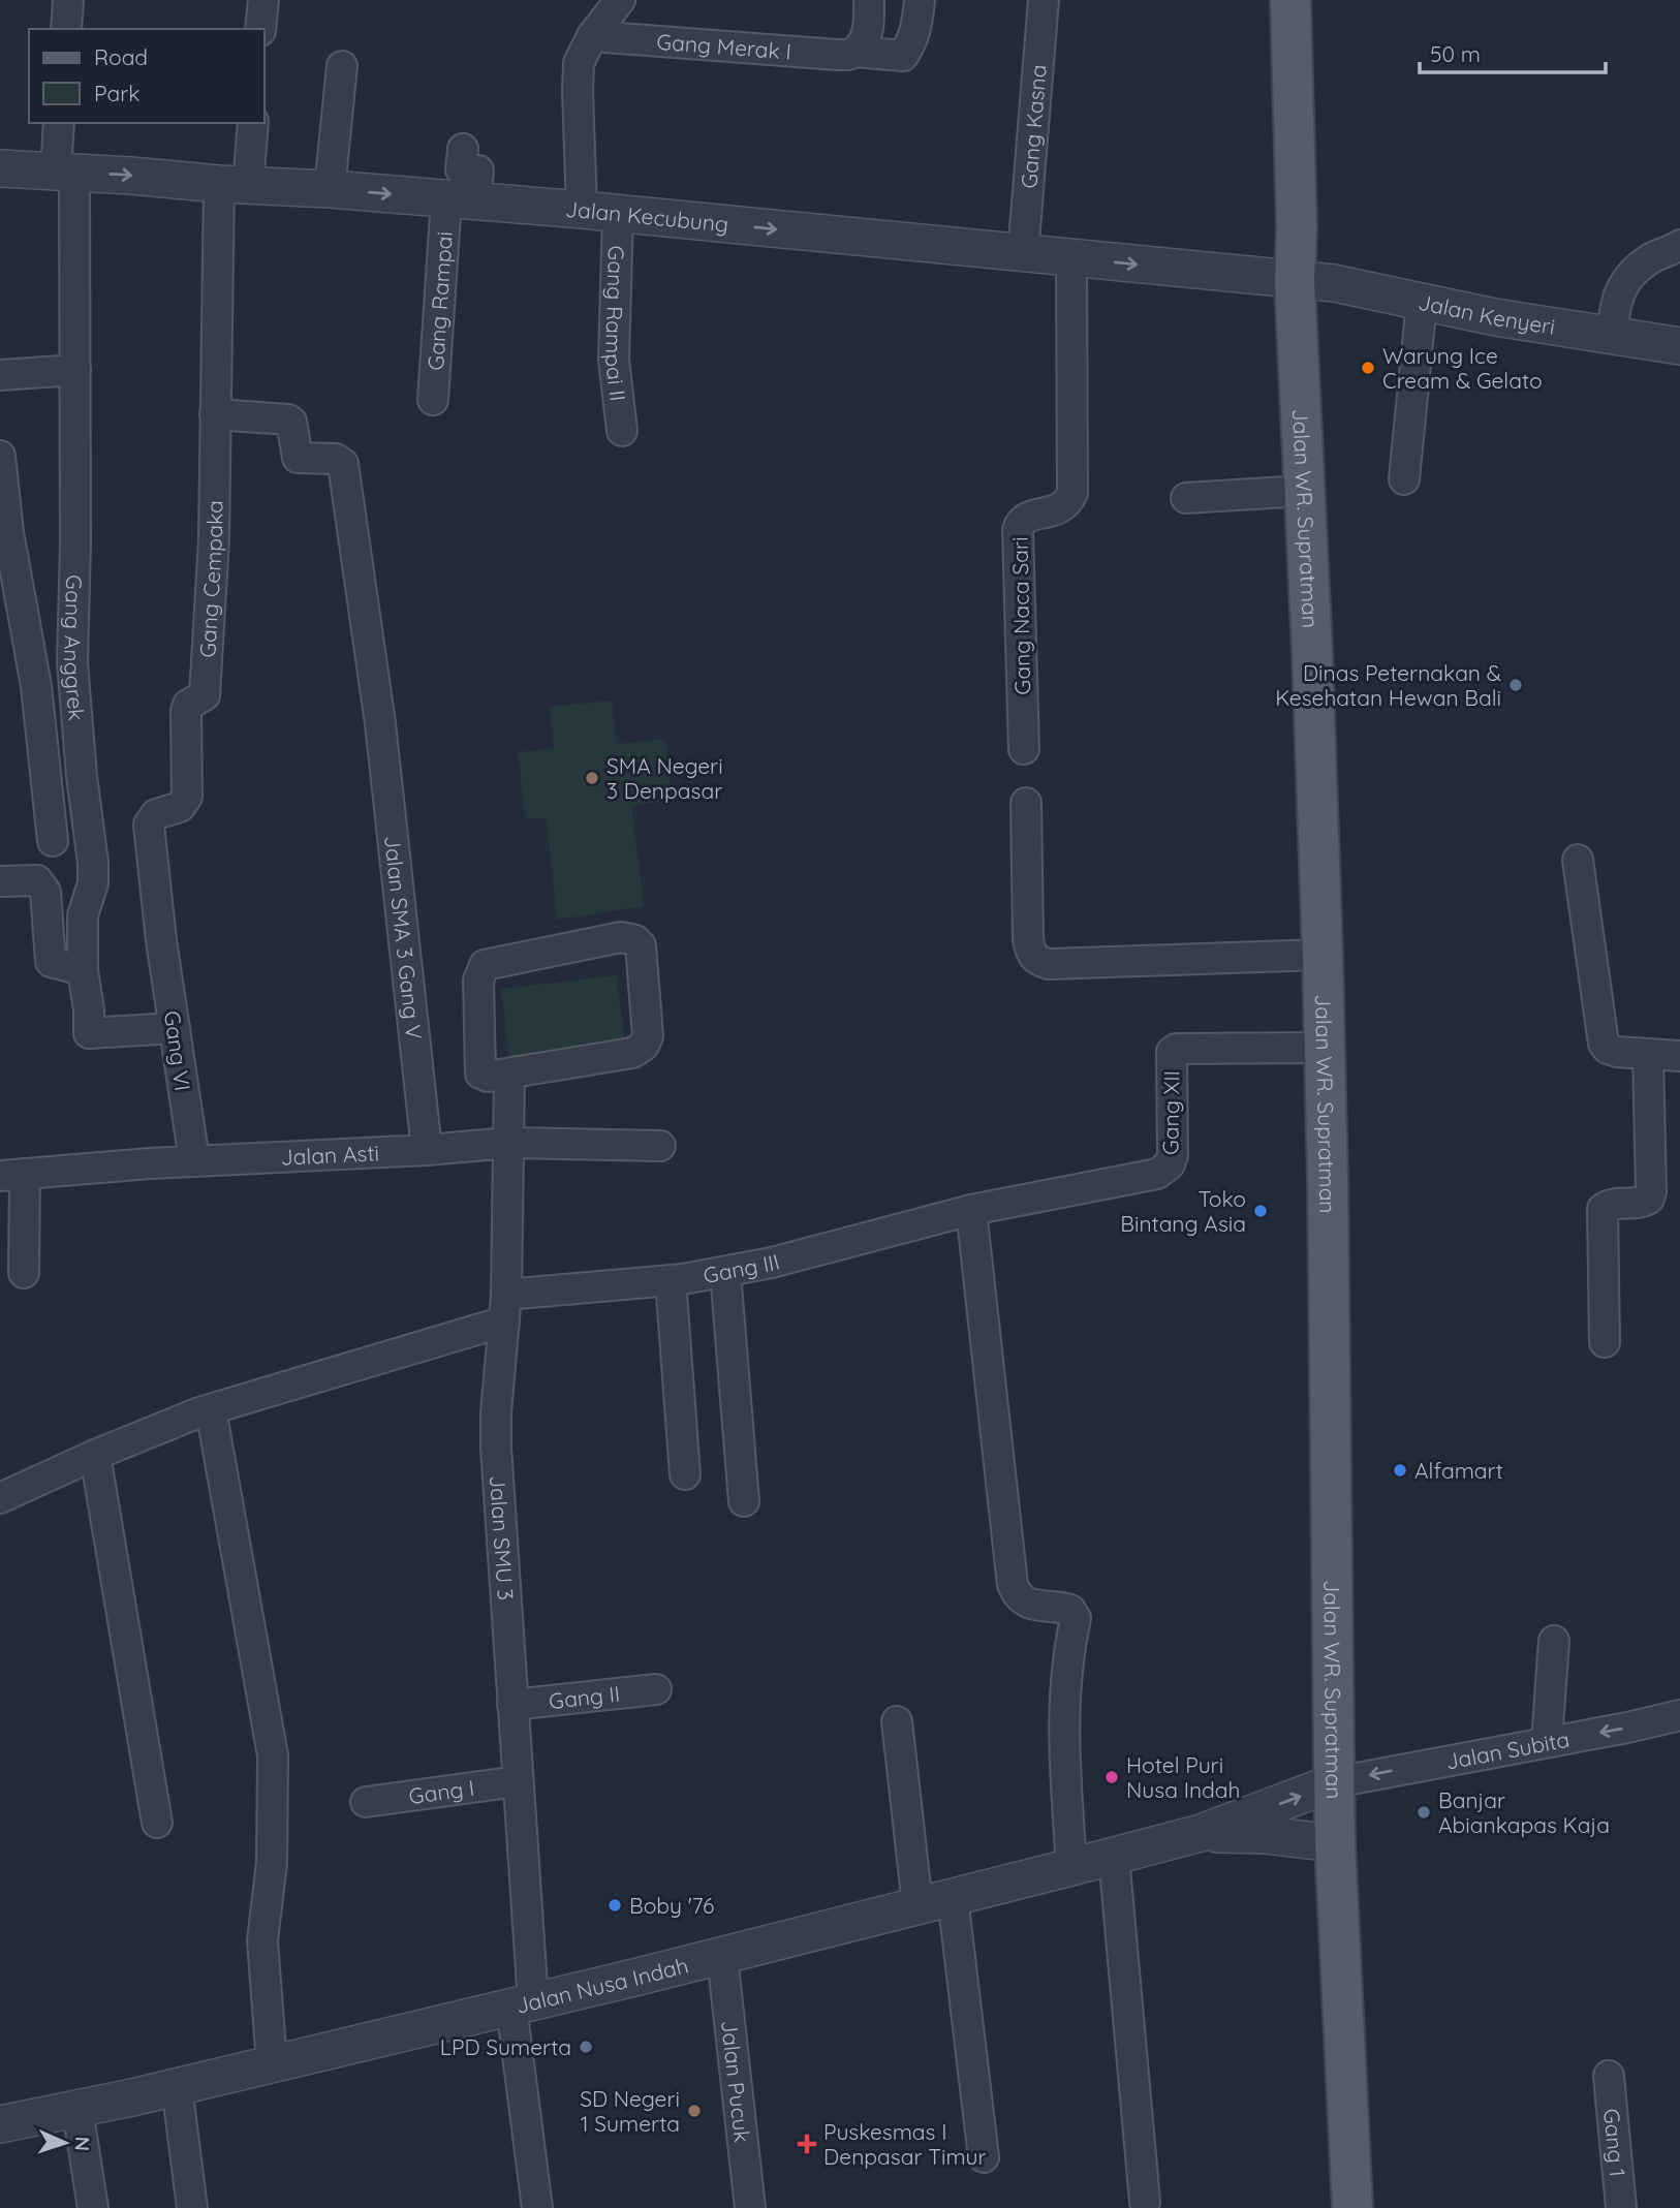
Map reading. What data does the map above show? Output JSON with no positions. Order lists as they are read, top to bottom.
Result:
{
  "streets": {
    "main road": ["Jalan WR. Supratman"],
    "street": [
      "Gang Merak I",
      "Gang Kasna",
      "Jalan Kecubung",
      "Gang Rampai",
      "Jalan Kenyeri",
      "Gang Rampai II",
      "Gang Cempaka",
      "Gang Naca Sari",
      "Gang Anggrek",
      "Jalan SMA 3 Gang V",
      "Gang VI",
      "Gang XII",
      "Jalan Asti",
      "Gang III",
      "Jalan SMU 3",
      "Gang II",
      "Jalan Subita",
      "Gang I",
      "Jalan Nusa Indah",
      "Jalan Pucuk",
      "Gang 1"
    ]
  },
  "crossings": [
    ["Gang Kasna", "Jalan Kecubung"],
    ["Jalan Kecubung", "Gang Rampai"],
    ["Jalan Kecubung", "Jalan Kenyeri"],
    ["Jalan Kecubung", "Gang Rampai II"],
    ["Jalan Kecubung", "Jalan WR. Supratman"],
    ["Jalan Kecubung", "Gang Cempaka"],
    ["Jalan Kecubung", "Gang Naca Sari"],
    ["Jalan Kecubung", "Gang Anggrek"],
    ["Jalan Kenyeri", "Jalan WR. Supratman"],
    ["Jalan WR. Supratman", "Gang XII"],
    ["Jalan WR. Supratman", "Jalan Subita"],
    ["Jalan WR. Supratman", "Jalan Nusa Indah"],
    ["Gang Cempaka", "Jalan SMA 3 Gang V"],
    ["Gang Cempaka", "Gang VI"],
    ["Gang Anggrek", "Gang VI"],
    ["Jalan SMA 3 Gang V", "Jalan Asti"],
    ["Gang VI", "Jalan Asti"],
    ["Gang XII", "Gang III"],
    ["Jalan Asti", "Jalan SMU 3"],
    ["Gang III", "Jalan SMU 3"],
    ["Jalan SMU 3", "Gang II"],
    ["Jalan SMU 3", "Gang I"],
    ["Jalan SMU 3", "Jalan Nusa Indah"],
    ["Jalan Subita", "Jalan Nusa Indah"],
    ["Jalan Nusa Indah", "Jalan Pucuk"]
  ],
  "one_way": ["Jalan Kecubung", "Jalan Subita"],
  "places": {
    "other": [
      "Warung Ice Cream & Gelato",
      "Dinas Peternakan & Kesehatan Hewan Bali",
      "SMA Negeri 3 Denpasar",
      "Toko Bintang Asia",
      "Alfamart",
      "Hotel Puri Nusa Indah",
      "Banjar Abiankapas Kaja",
      "Boby '76",
      "LPD Sumerta",
      "SD Negeri 1 Sumerta"
    ],
    "health": ["Puskesmas I Denpasar Timur"]
  },
  "legend": ["Road", "Park"],
  "scale_bar": "50 m",
  "north": "right"
}
